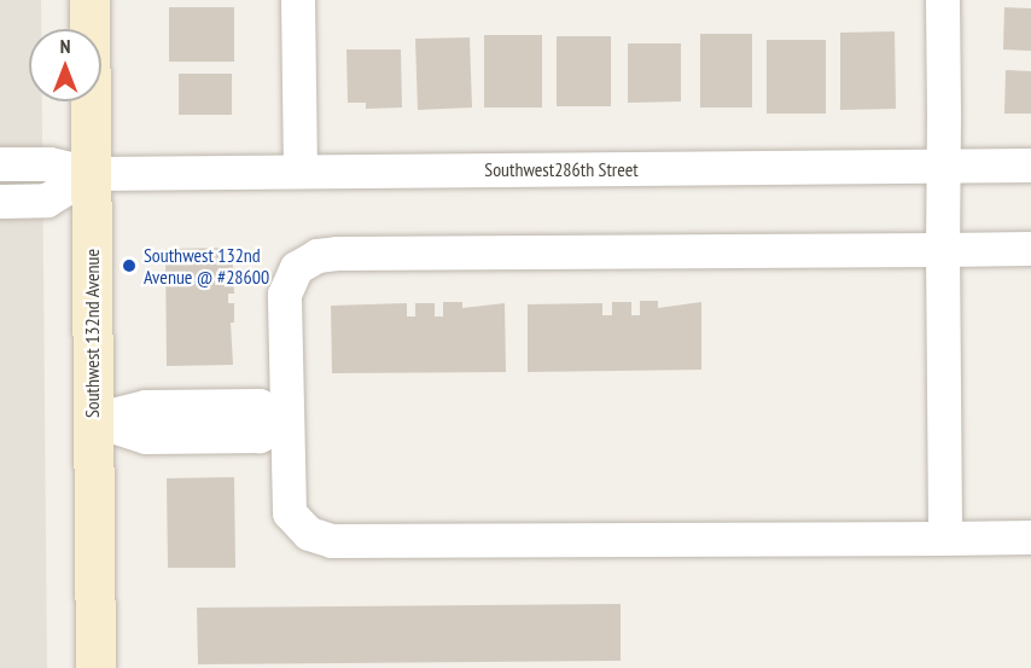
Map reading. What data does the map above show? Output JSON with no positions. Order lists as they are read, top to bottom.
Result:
{
  "streets": {
    "street": ["Southwest286th Street", "Southwest 132nd Avenue"]
  },
  "crossings": [
    ["Southwest286th Street", "Southwest 132nd Avenue"]
  ],
  "places": ["Southwest 132nd Avenue @ #28600"],
  "north": "top"
}
